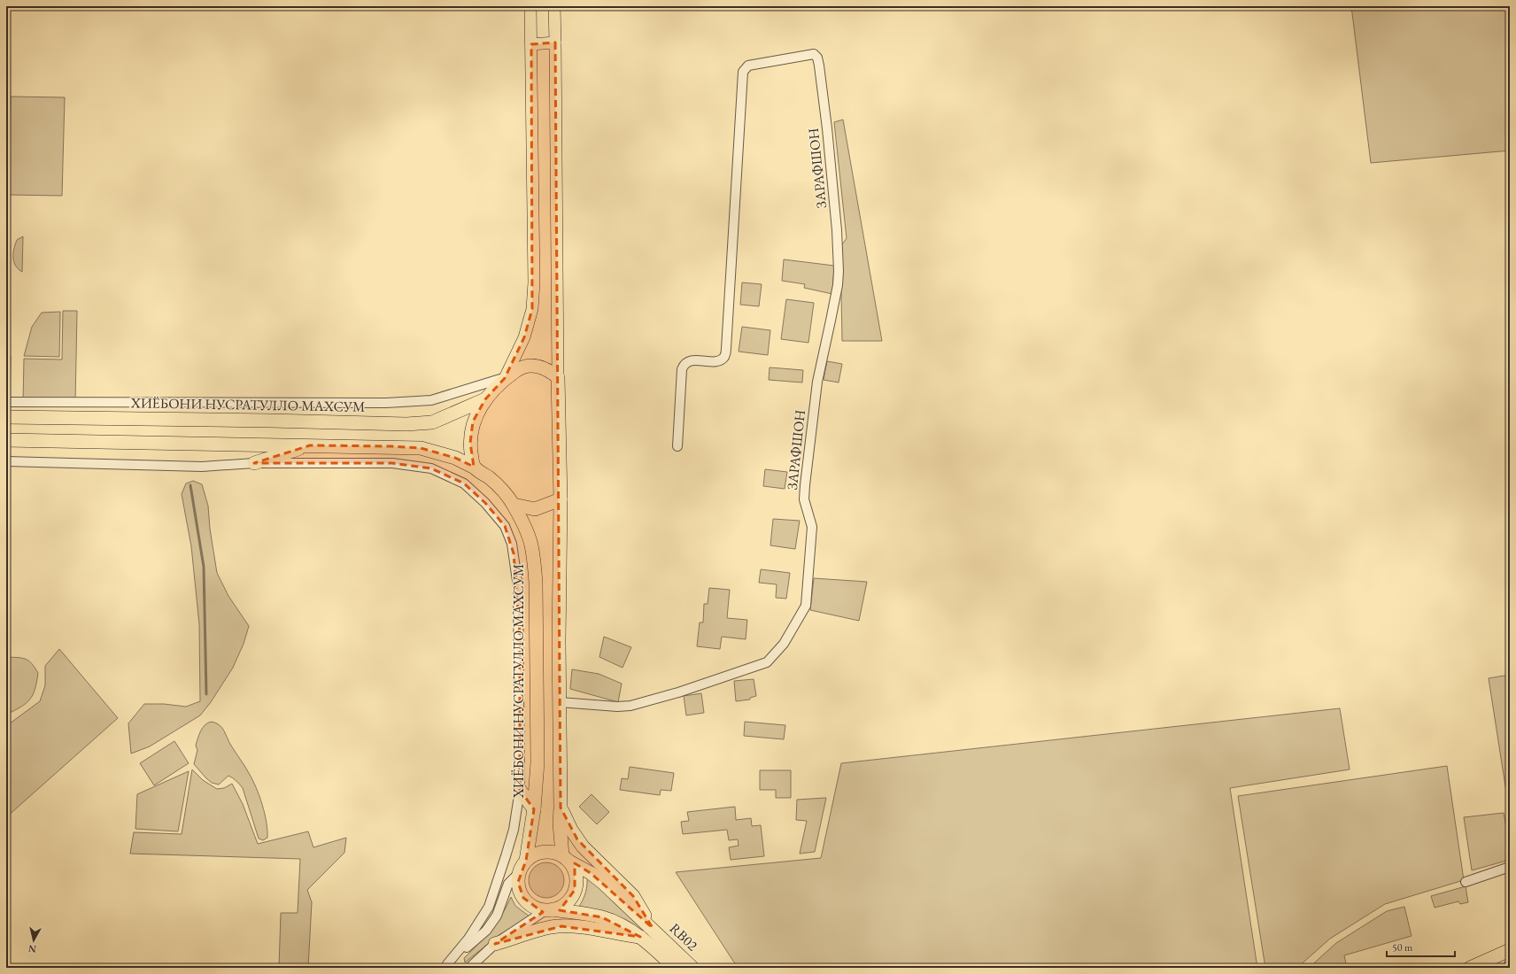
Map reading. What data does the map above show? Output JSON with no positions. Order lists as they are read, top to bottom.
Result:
{
  "streets": {
    "highway": ["ХИЁБОНИ НУСРАТУЛЛО МАХСУМ", "RB02"],
    "street": ["ЗАРАФШОН"]
  },
  "crossings": [
    ["ХИЁБОНИ НУСРАТУЛЛО МАХСУМ", "RB02"]
  ],
  "scale_bar": "50 m",
  "north": "bottom"
}
